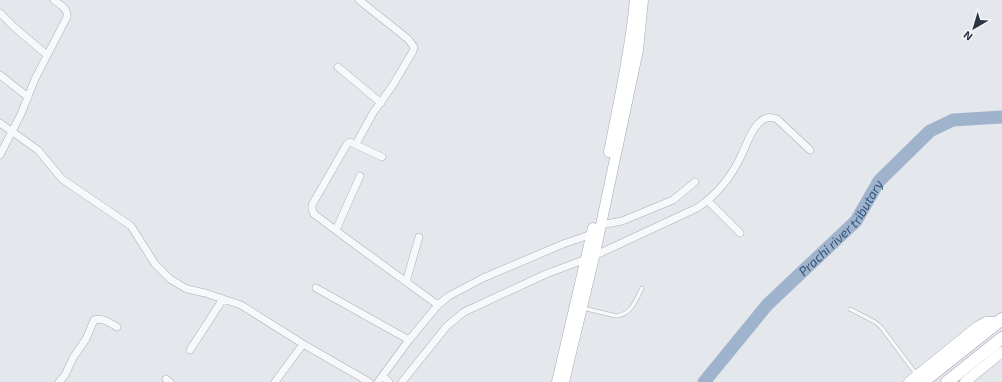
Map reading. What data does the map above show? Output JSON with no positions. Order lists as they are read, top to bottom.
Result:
{
  "water": ["Prachi river tributary"],
  "north": "bottom left"
}
